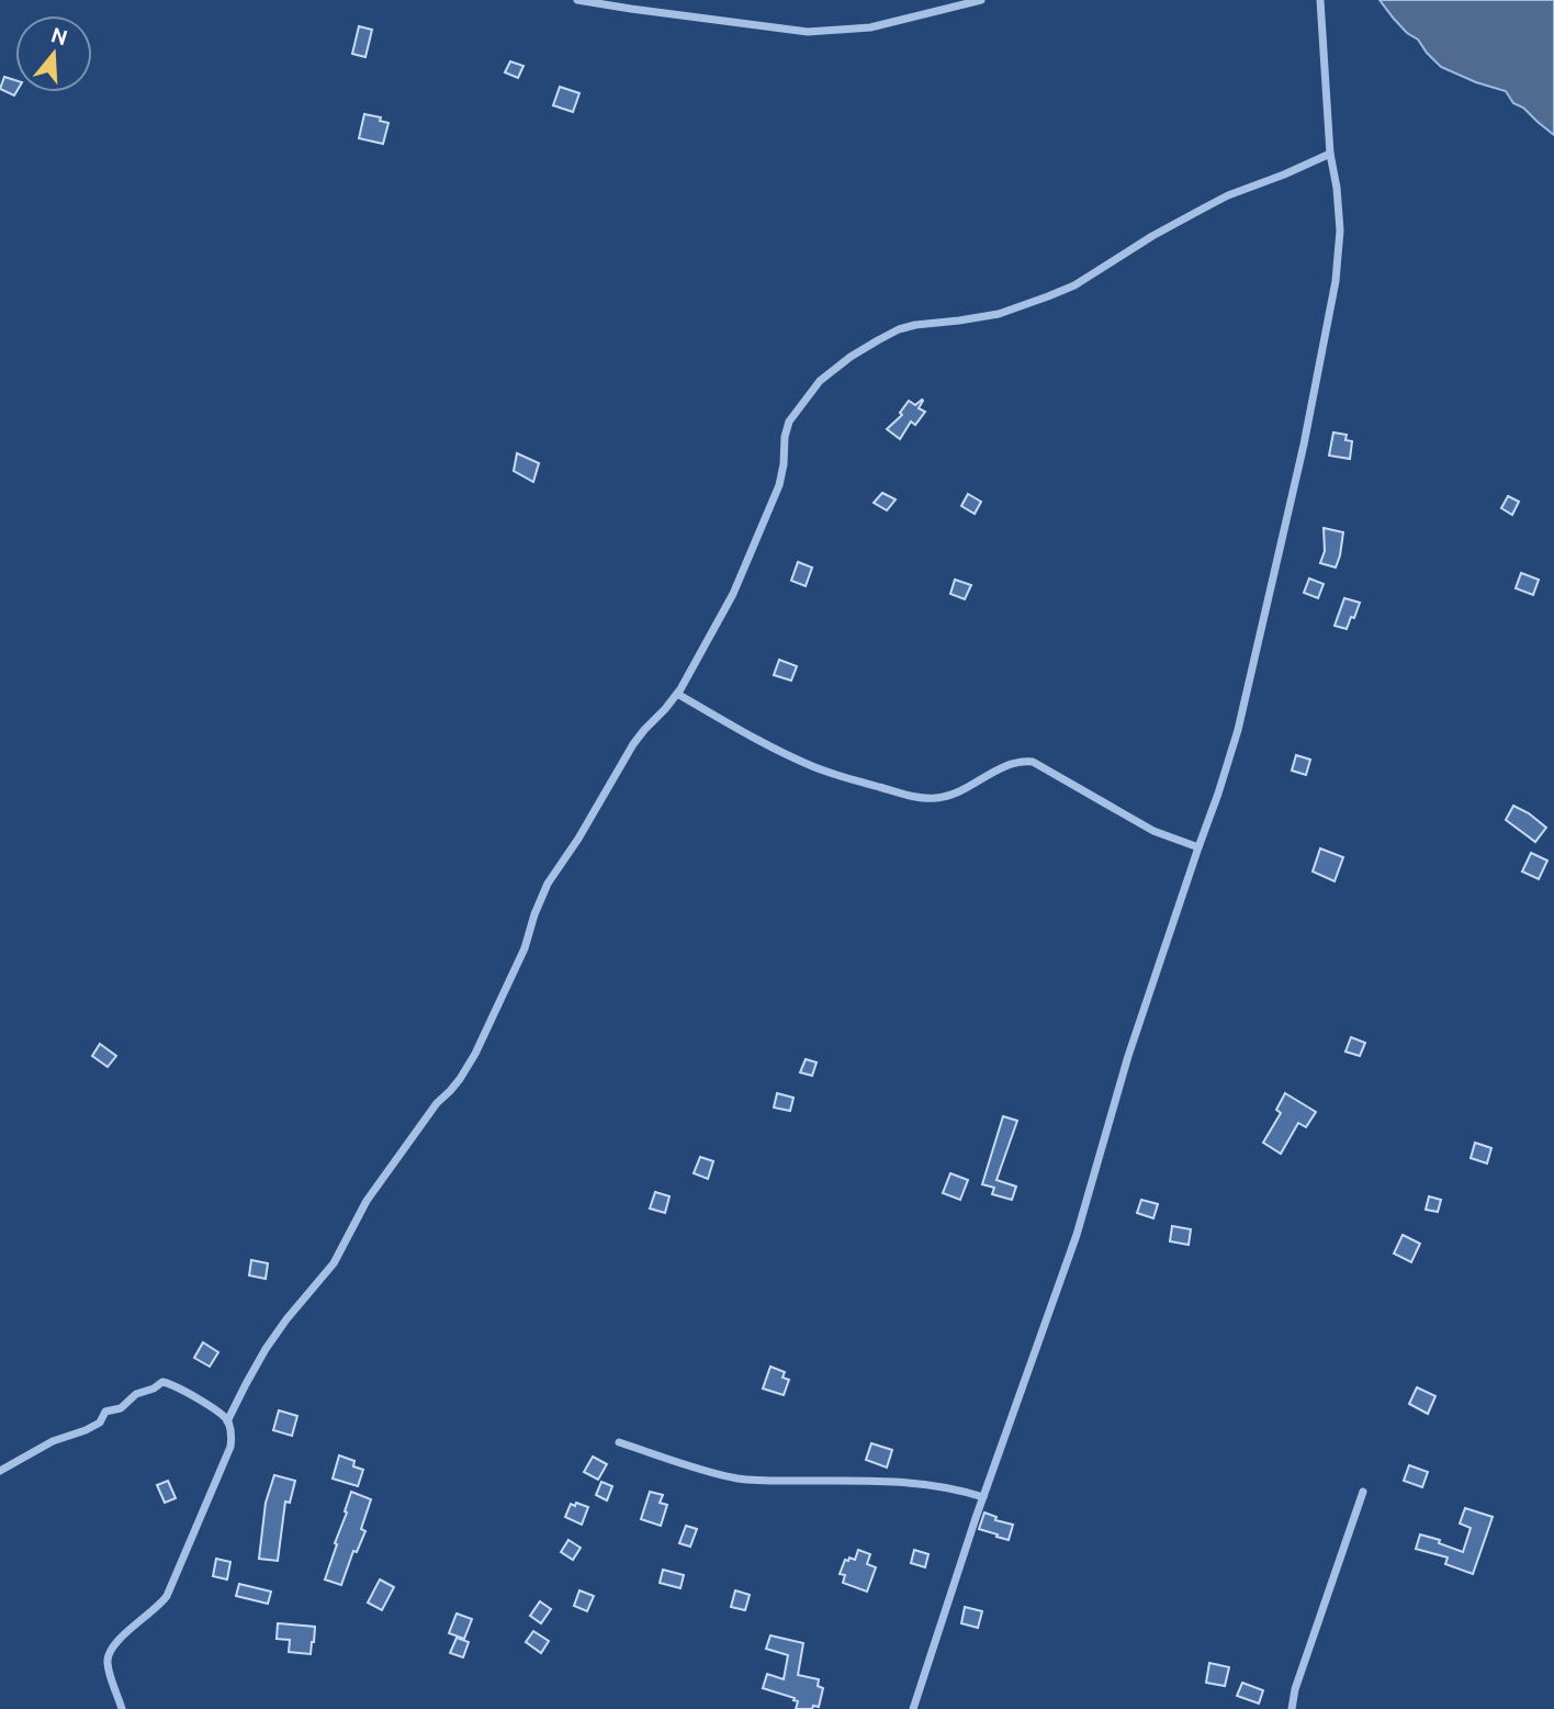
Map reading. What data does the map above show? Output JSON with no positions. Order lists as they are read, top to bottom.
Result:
{
  "north": "top"
}
